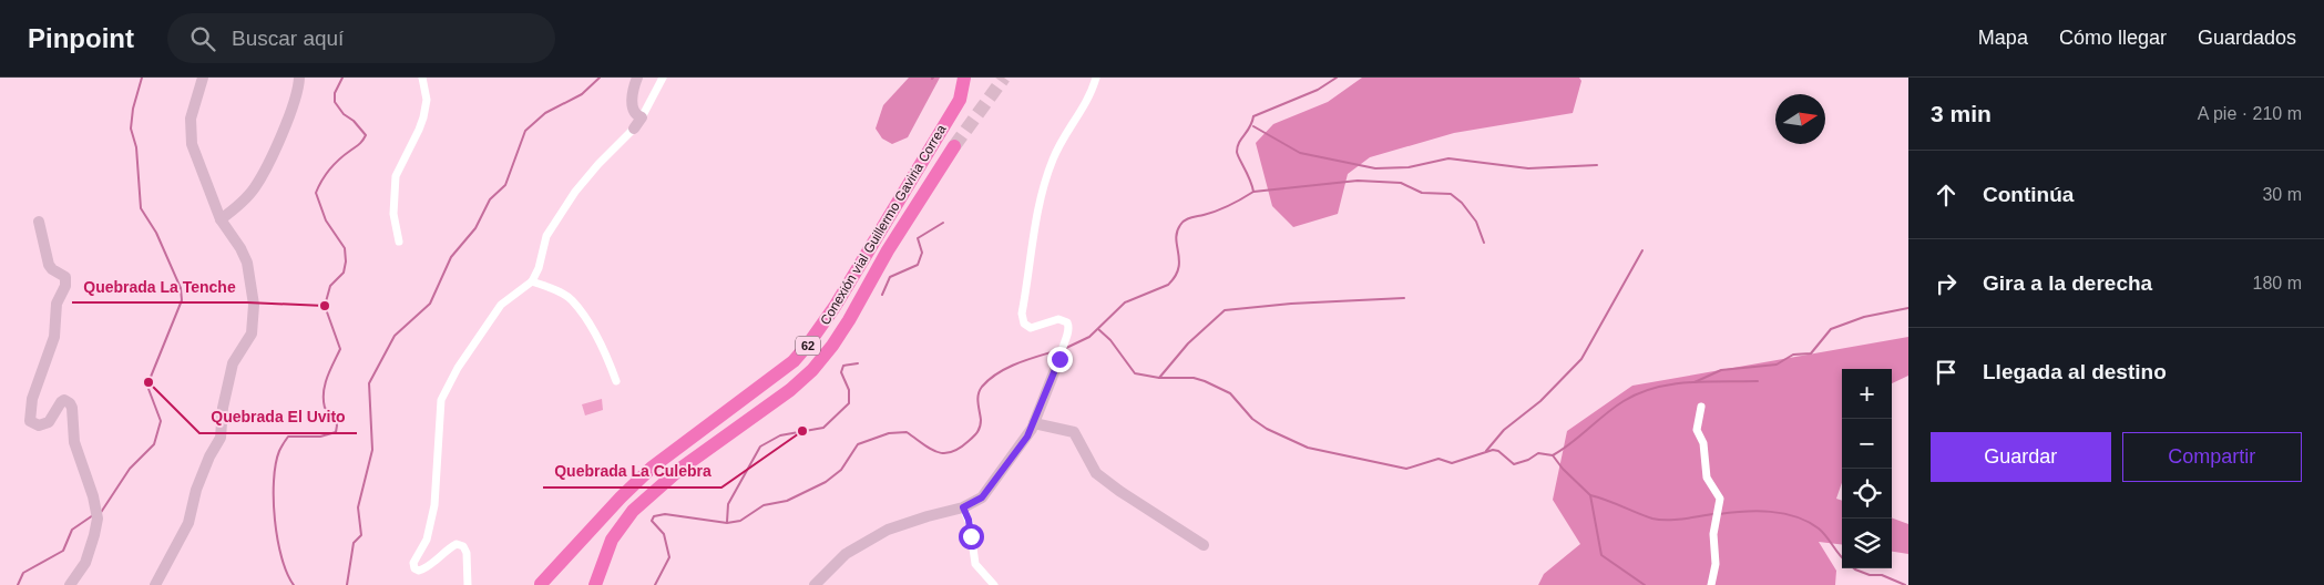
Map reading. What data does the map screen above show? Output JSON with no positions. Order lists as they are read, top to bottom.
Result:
{
  "streets": {
    "highway": ["Conexión vial Guillermo Gaviria Correa", "62"]
  },
  "places": ["Quebrada La Tenche", "Quebrada El Uvito", "Quebrada La Culebra"],
  "north": "right",
  "page": {
    "header": "Pinpoint",
    "search": "Buscar aquí",
    "nav": ["Mapa", "Cómo llegar", "Guardados"],
    "heading": ["3 min", "A pie · 210 m"],
    "list": [
      ["Continúa", "30 m"],
      ["Gira a la derecha", "180 m"],
      "Llegada al destino"
    ],
    "map_buttons": ["+", "−"],
    "buttons": ["Guardar", "Compartir"]
  }
}
